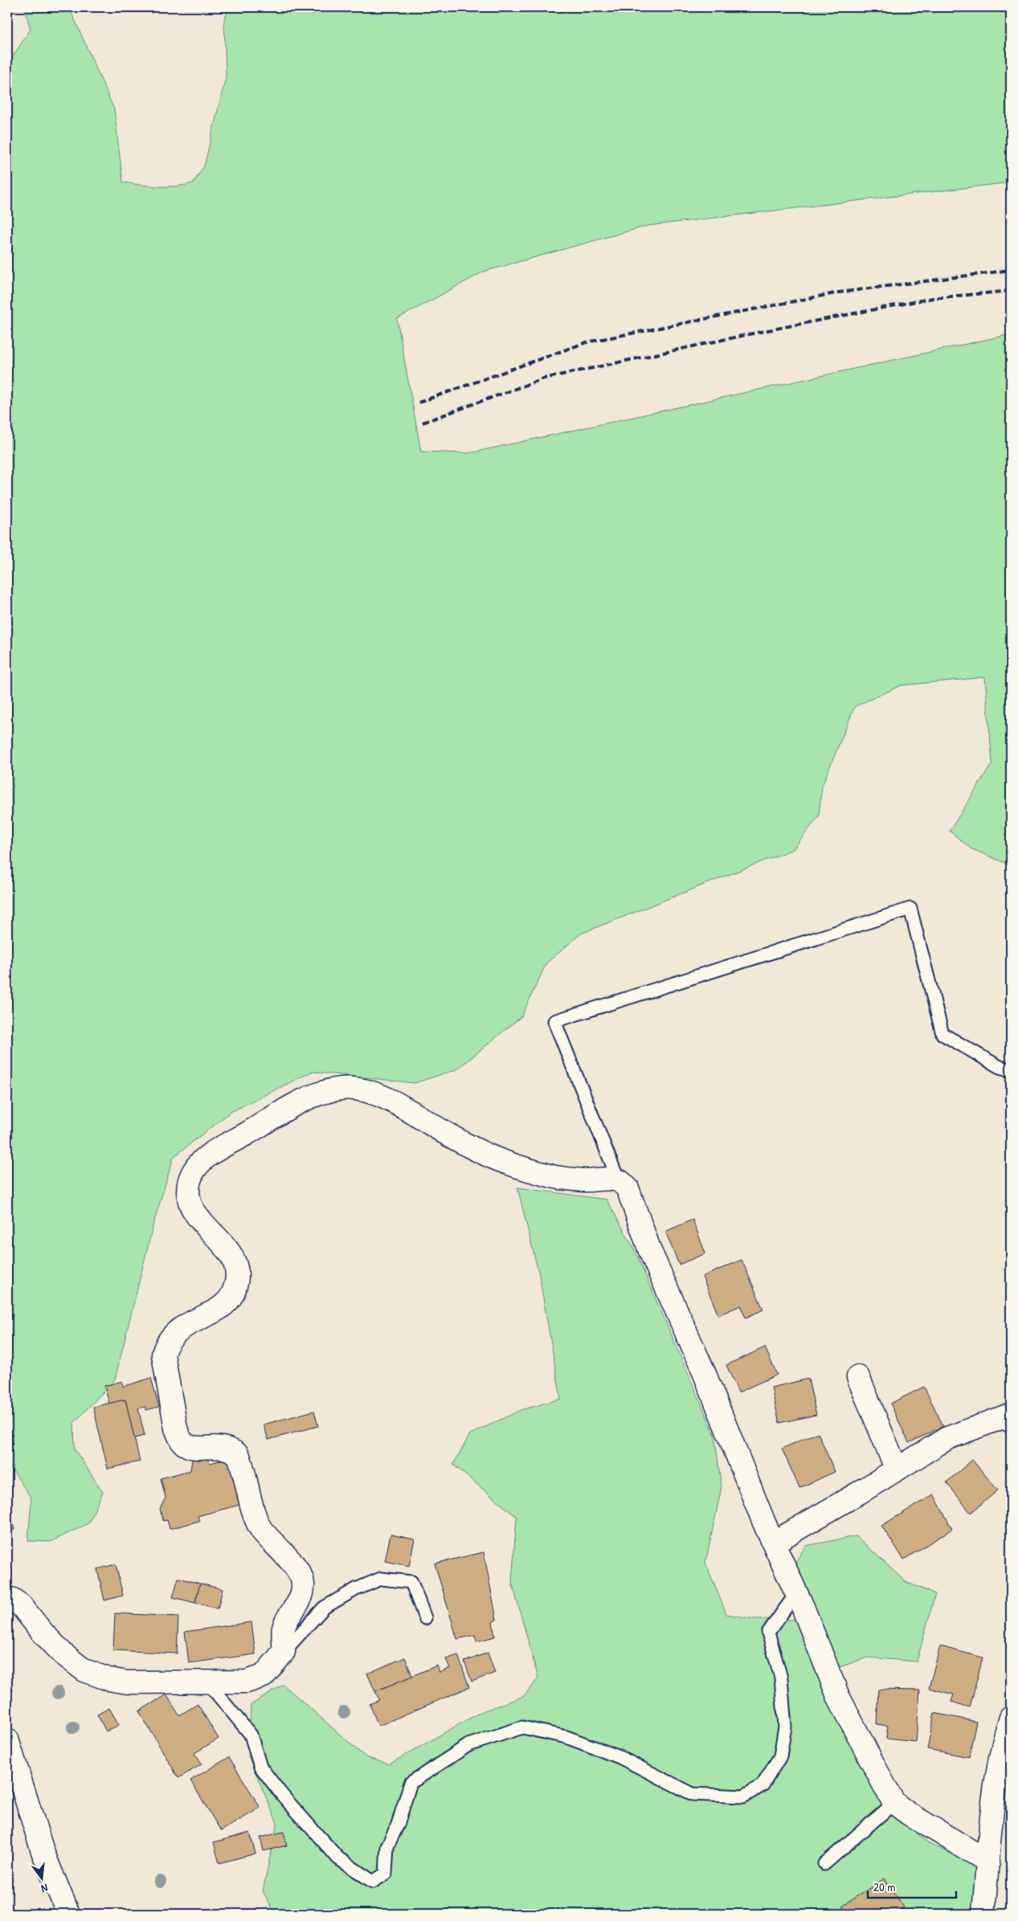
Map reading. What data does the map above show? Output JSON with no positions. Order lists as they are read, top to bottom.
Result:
{
  "scale_bar": "20 m",
  "north": "bottom"
}
